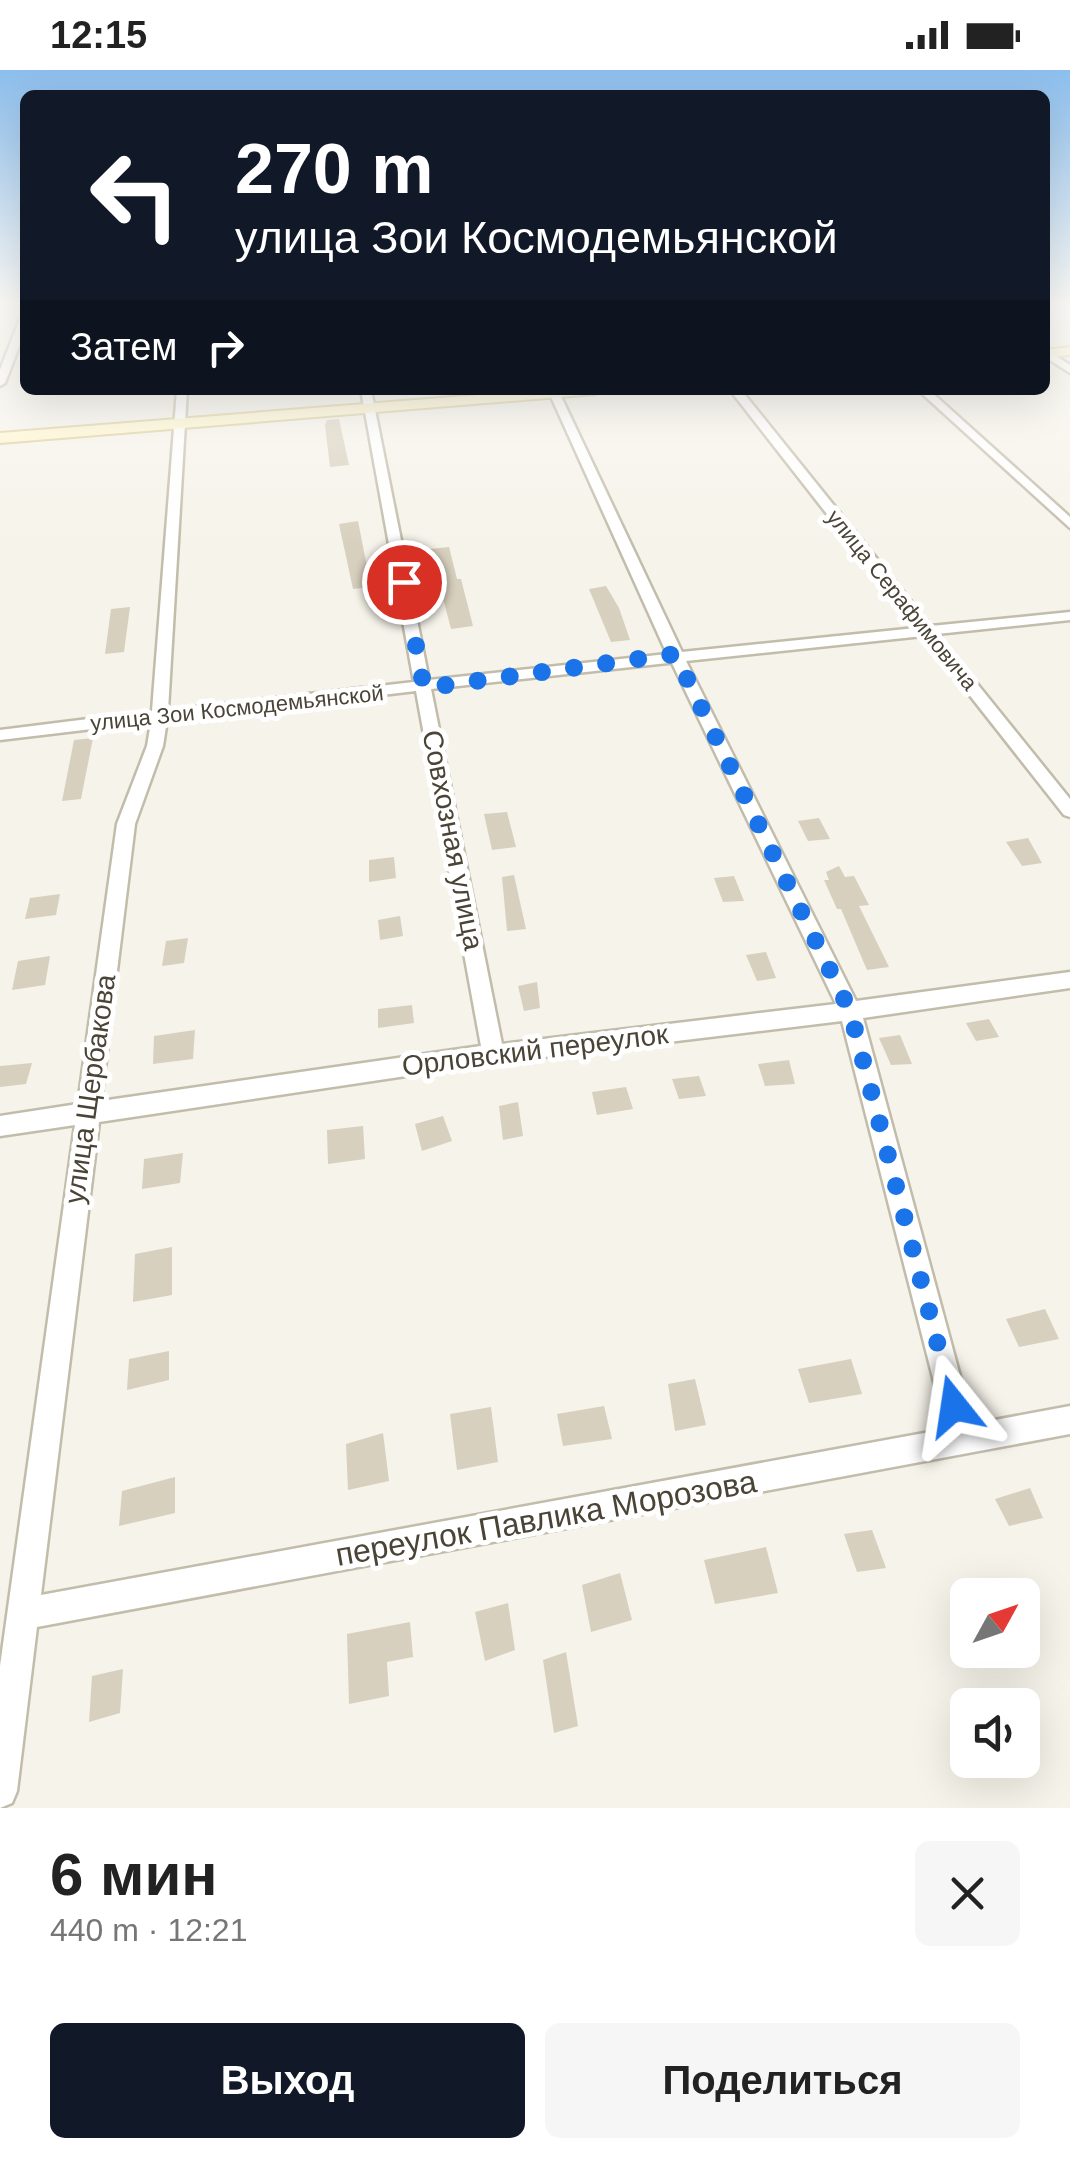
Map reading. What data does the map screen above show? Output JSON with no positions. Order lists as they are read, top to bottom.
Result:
{
  "streets": {
    "street": [
      "улица Серафимовича",
      "улица Зои Космодемьянской",
      "Совхозная улица",
      "Орловский переулок",
      "улица Щербакова",
      "переулок Павлика Морозова"
    ]
  },
  "crossings": [
    ["улица Серафимовича", "улица Зои Космодемьянской"],
    ["улица Зои Космодемьянской", "Совхозная улица"],
    ["улица Зои Космодемьянской", "улица Щербакова"],
    ["Совхозная улица", "Орловский переулок"],
    ["Орловский переулок", "улица Щербакова"],
    ["улица Щербакова", "переулок Павлика Морозова"]
  ],
  "north": "top right",
  "page": {
    "status": "12:15",
    "turn": ["270 m", "улица Зои Космодемьянской"],
    "then": "Затем",
    "heading": ["6 мин", "440 m · 12:21"],
    "buttons": ["Выход", "Поделиться"]
  }
}
